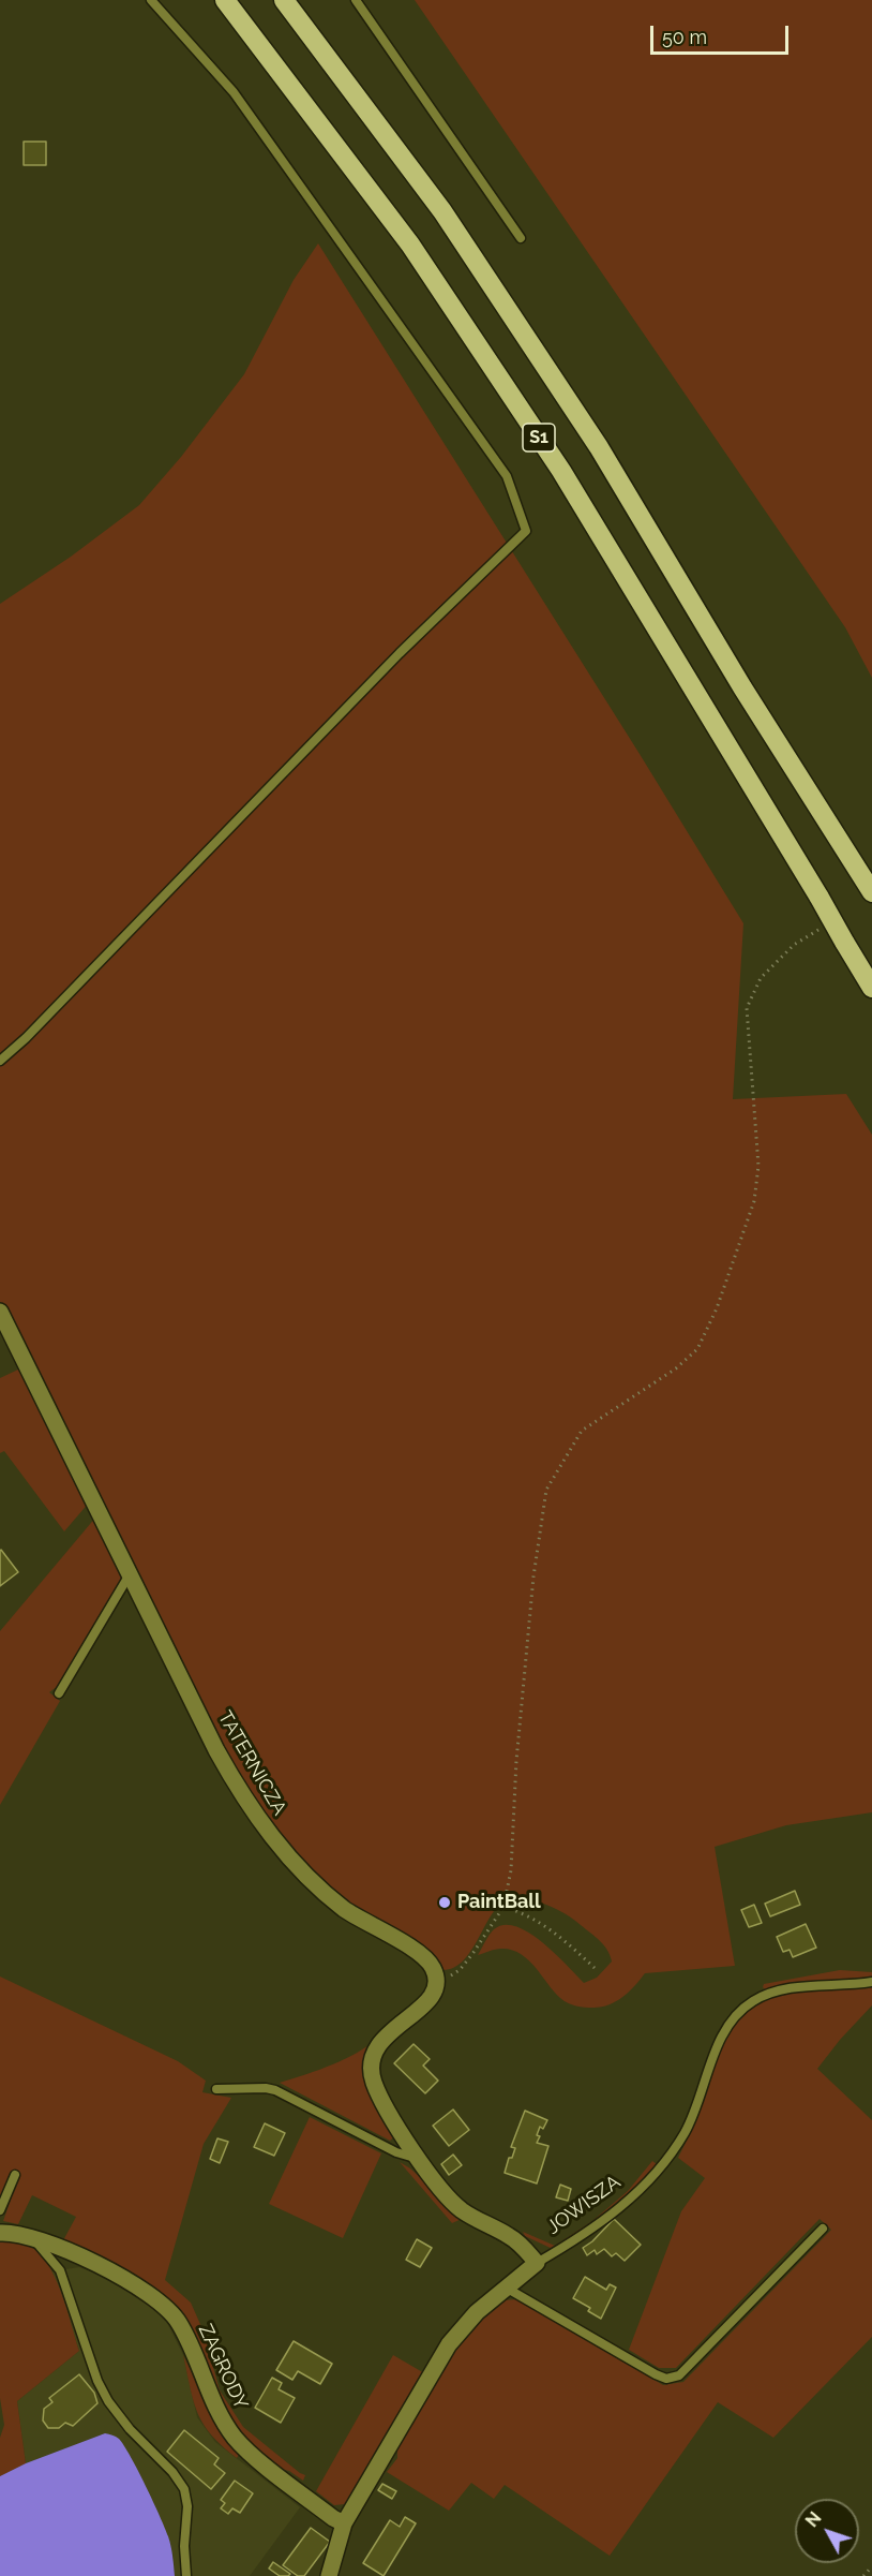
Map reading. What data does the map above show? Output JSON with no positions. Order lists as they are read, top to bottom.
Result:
{
  "streets": {
    "highway": ["S1"],
    "street": ["TATERNICZA", "JOWISZA", "ZAGRODY"]
  },
  "crossings": [
    ["JOWISZA", "ZAGRODY"]
  ],
  "places": ["PaintBall"],
  "scale_bar": "50 m",
  "north": "top left"
}
